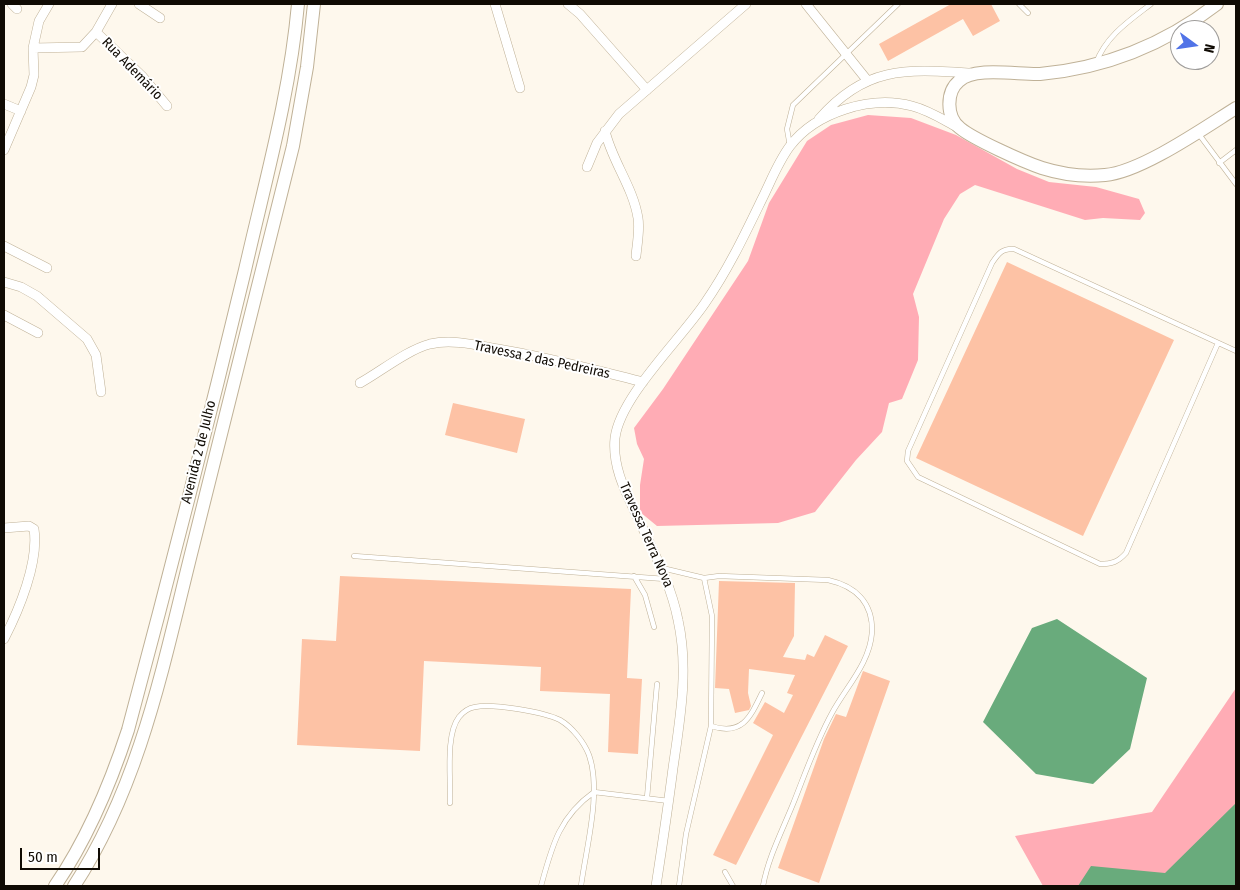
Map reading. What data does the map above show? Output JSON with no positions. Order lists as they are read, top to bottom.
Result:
{
  "streets": {
    "main road": ["Avenida 2 de Julho"],
    "street": ["Rua Ademário", "Travessa 2 das Pedreiras", "Travessa Terra Nova"]
  },
  "crossings": [
    ["Travessa 2 das Pedreiras", "Travessa Terra Nova"]
  ],
  "scale_bar": "50 m",
  "north": "right"
}
